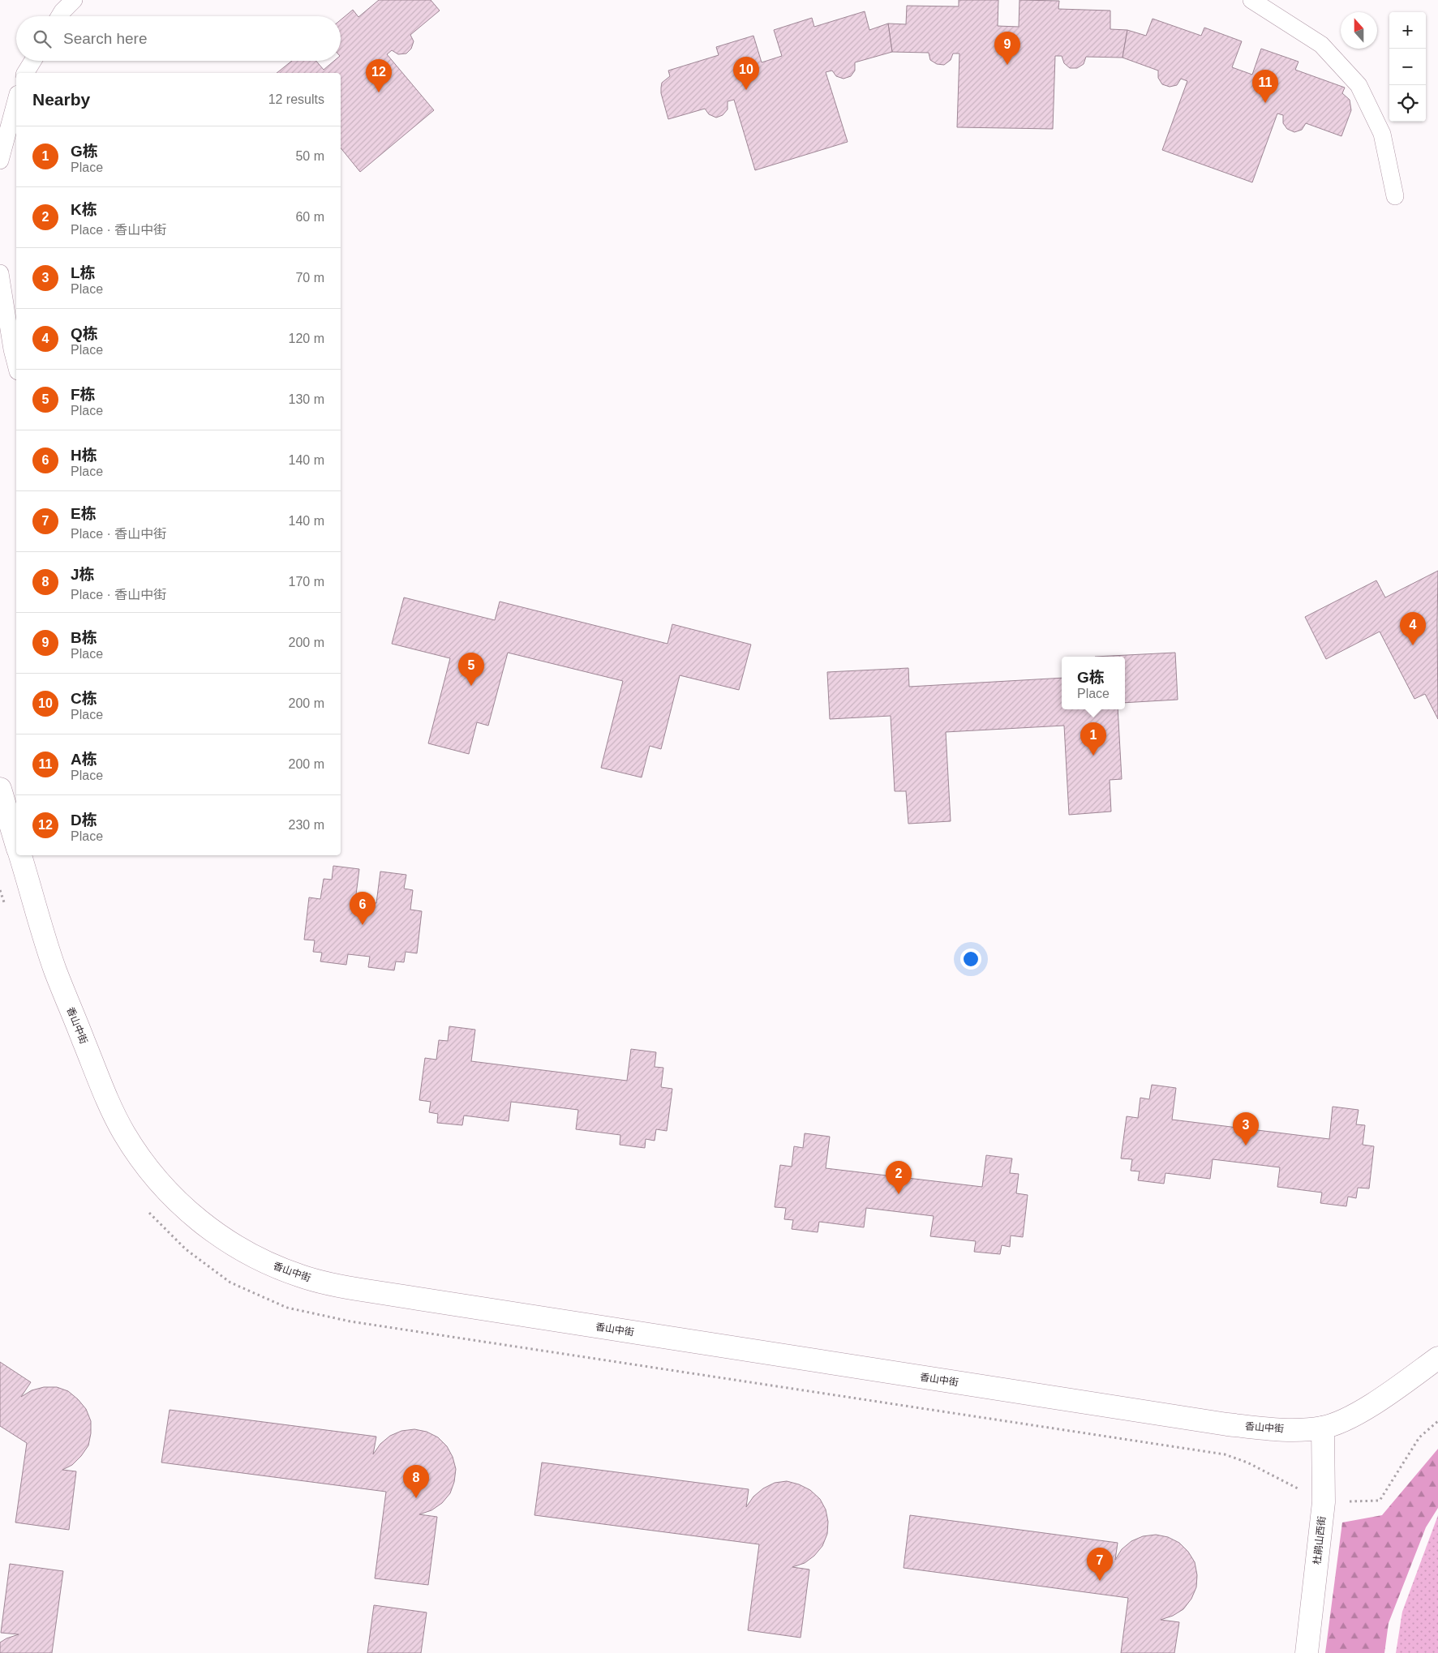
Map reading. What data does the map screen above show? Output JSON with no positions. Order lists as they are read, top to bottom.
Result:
{
  "streets": {
    "street": ["香山中街", "杜鹃山西街"]
  },
  "crossings": [
    ["香山中街", "杜鹃山西街"]
  ],
  "north": "top",
  "page": {
    "map_buttons": ["+", "−"],
    "search": "Search here",
    "pins": [
      "9",
      "10",
      "12",
      "11",
      "4",
      "5",
      "1",
      "6",
      "3",
      "2",
      "8",
      "7"
    ],
    "heading": ["Nearby", "12 results"],
    "list": [
      {
        "mark": "1",
        "name": "G栋",
        "note": "Place",
        "value": "50 m"
      },
      {
        "mark": "2",
        "name": "K栋",
        "note": "Place · 香山中街",
        "value": "60 m"
      },
      {
        "mark": "3",
        "name": "L栋",
        "note": "Place",
        "value": "70 m"
      },
      {
        "mark": "4",
        "name": "Q栋",
        "note": "Place",
        "value": "120 m"
      },
      {
        "mark": "5",
        "name": "F栋",
        "note": "Place",
        "value": "130 m"
      },
      {
        "mark": "6",
        "name": "H栋",
        "note": "Place",
        "value": "140 m"
      },
      {
        "mark": "7",
        "name": "E栋",
        "note": "Place · 香山中街",
        "value": "140 m"
      },
      {
        "mark": "8",
        "name": "J栋",
        "note": "Place · 香山中街",
        "value": "170 m"
      },
      {
        "mark": "9",
        "name": "B栋",
        "note": "Place",
        "value": "200 m"
      },
      {
        "mark": "10",
        "name": "C栋",
        "note": "Place",
        "value": "200 m"
      },
      {
        "mark": "11",
        "name": "A栋",
        "note": "Place",
        "value": "200 m"
      },
      {
        "mark": "12",
        "name": "D栋",
        "note": "Place",
        "value": "230 m"
      }
    ],
    "popup": ["G栋", "Place"]
  }
}
